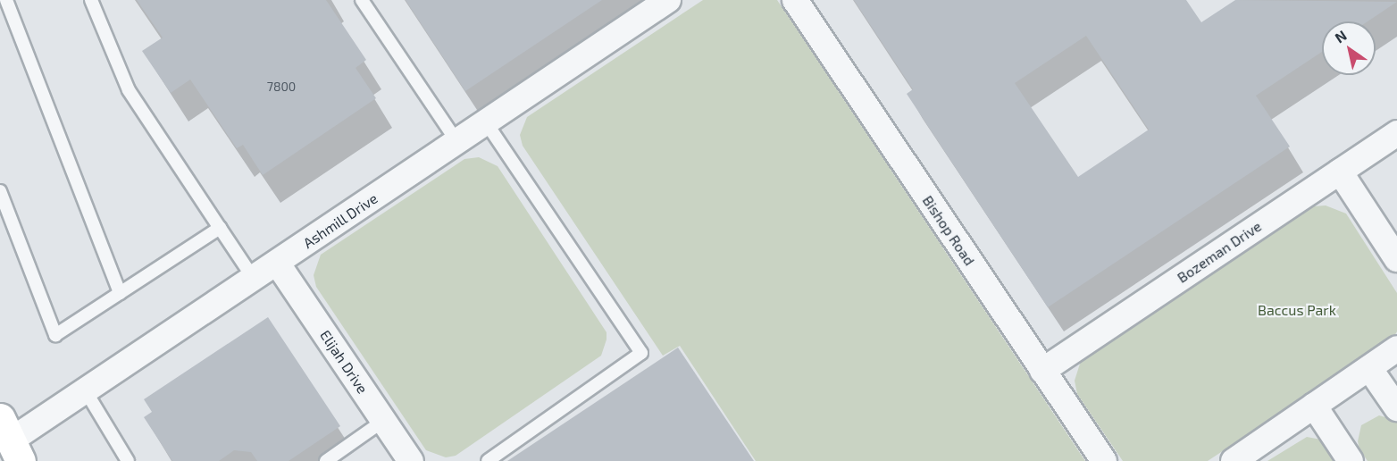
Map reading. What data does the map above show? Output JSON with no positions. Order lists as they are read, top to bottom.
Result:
{
  "streets": {
    "street": [
      "Ashmill Drive",
      "Bishop Road",
      "Bozeman Drive",
      "Elijah Drive"
    ]
  },
  "crossings": [
    ["Ashmill Drive", "Elijah Drive"],
    ["Bishop Road", "Bozeman Drive"]
  ],
  "parks": ["Baccus Park"],
  "house_numbers": ["7800"],
  "north": "top left"
}
